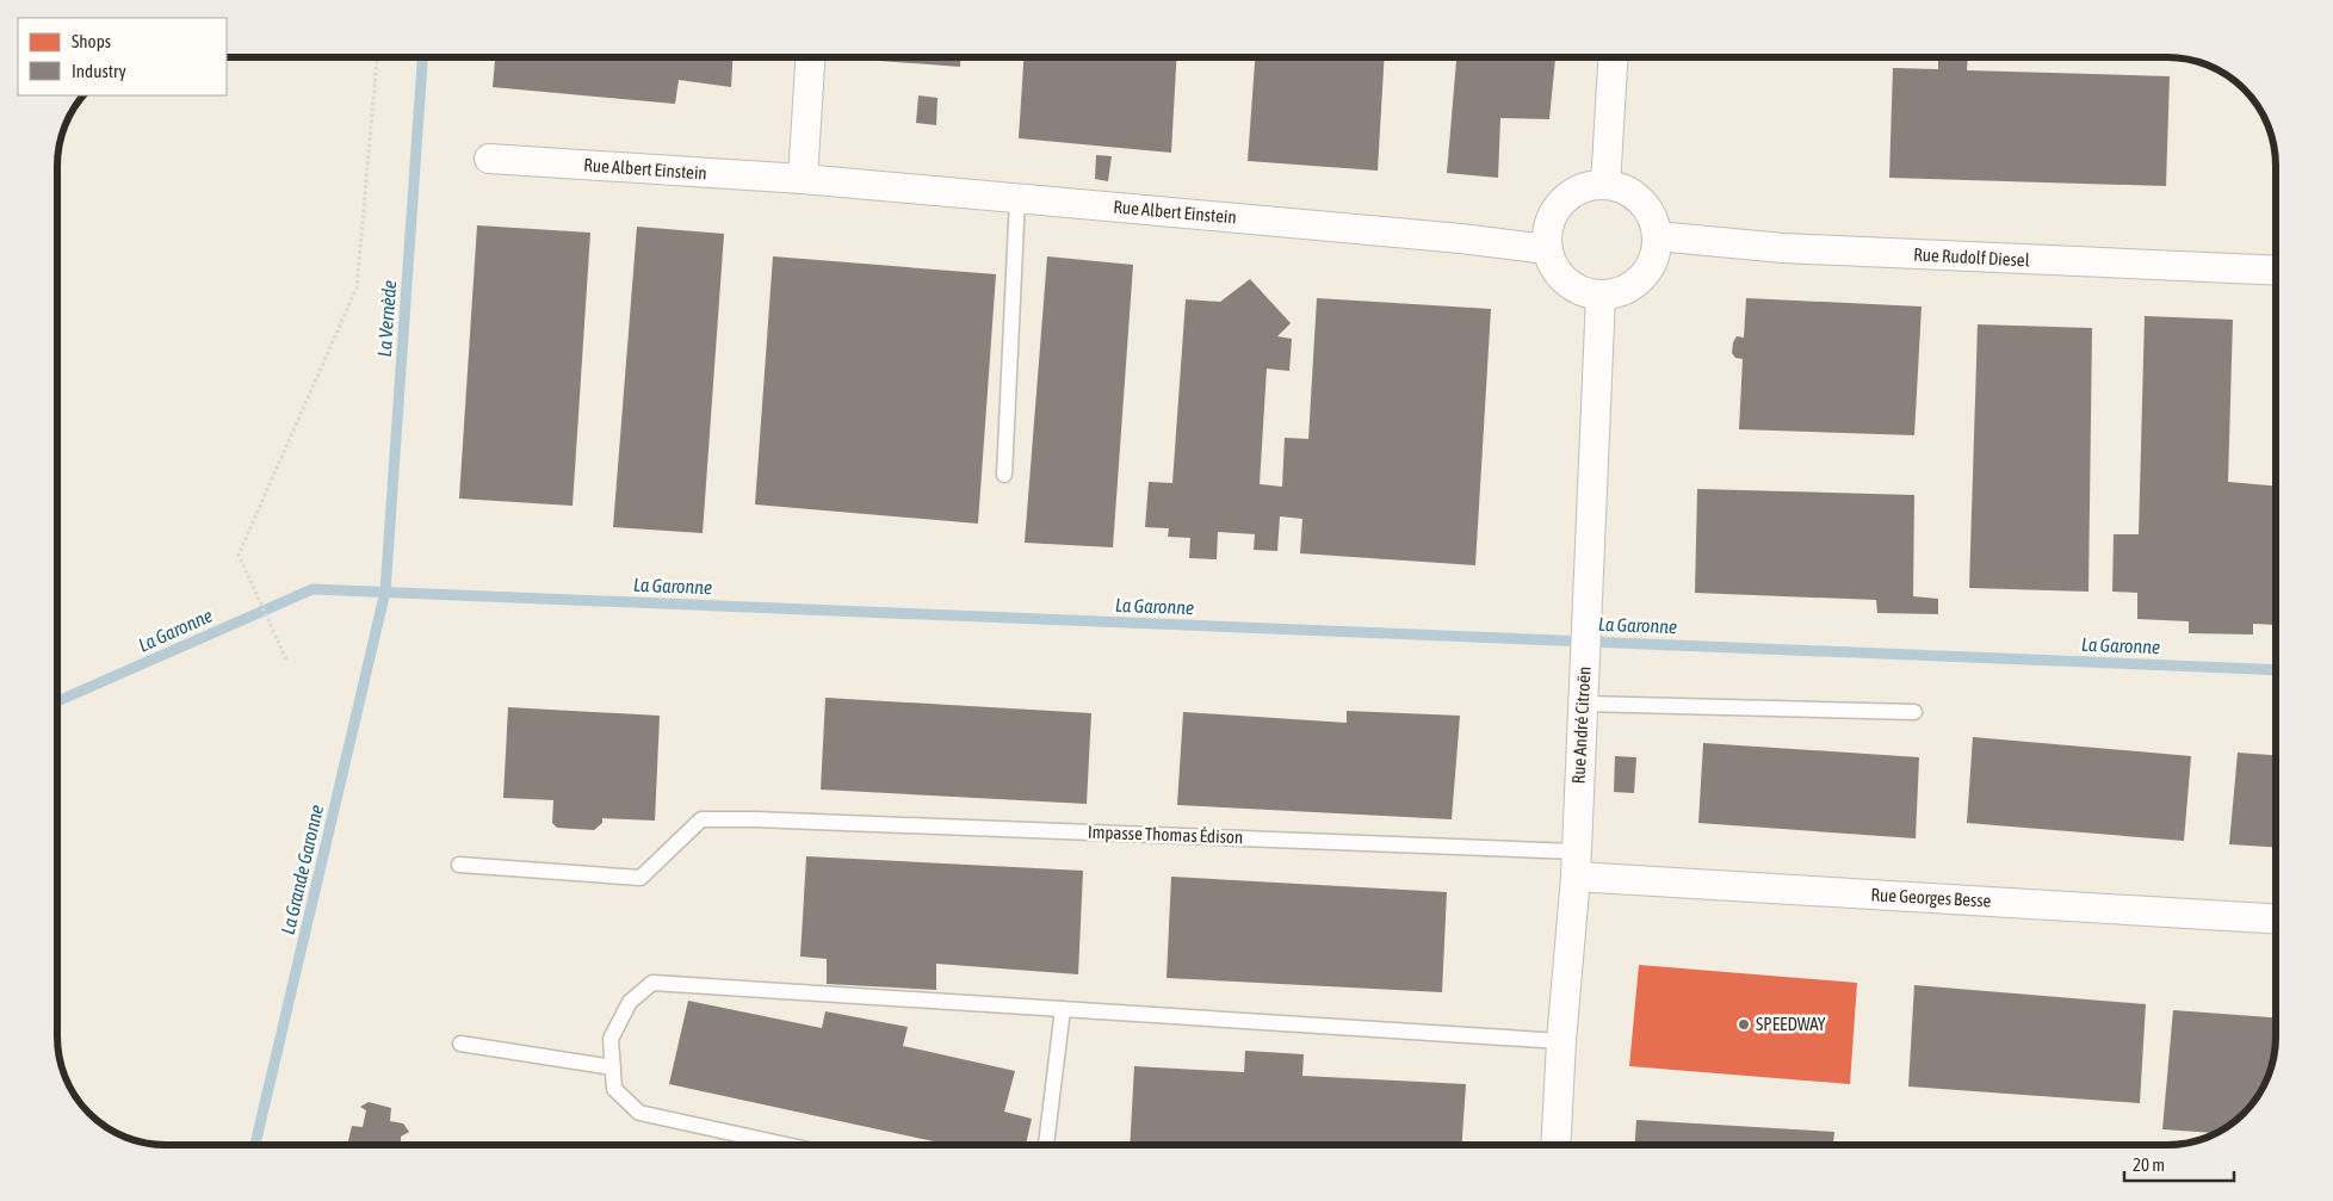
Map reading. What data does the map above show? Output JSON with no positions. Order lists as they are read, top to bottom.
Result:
{
  "streets": {
    "street": [
      "Rue Albert Einstein",
      "Rue Rudolf Diesel",
      "Rue André Citroën",
      "Rue Georges Besse"
    ],
    "lane": ["Impasse Thomas Édison"]
  },
  "crossings": [
    ["Rue Albert Einstein", "Rue Rudolf Diesel"],
    ["Rue Albert Einstein", "Rue André Citroën"],
    ["Rue Rudolf Diesel", "Rue André Citroën"],
    ["Rue André Citroën", "Impasse Thomas Édison"],
    ["Rue André Citroën", "Rue Georges Besse"],
    ["Impasse Thomas Édison", "Rue Georges Besse"]
  ],
  "water": ["La Vernède", "La Garonne", "La Grande Garonne"],
  "places": ["SPEEDWAY"],
  "legend": ["Shops", "Industry"],
  "scale_bar": "20 m"
}
